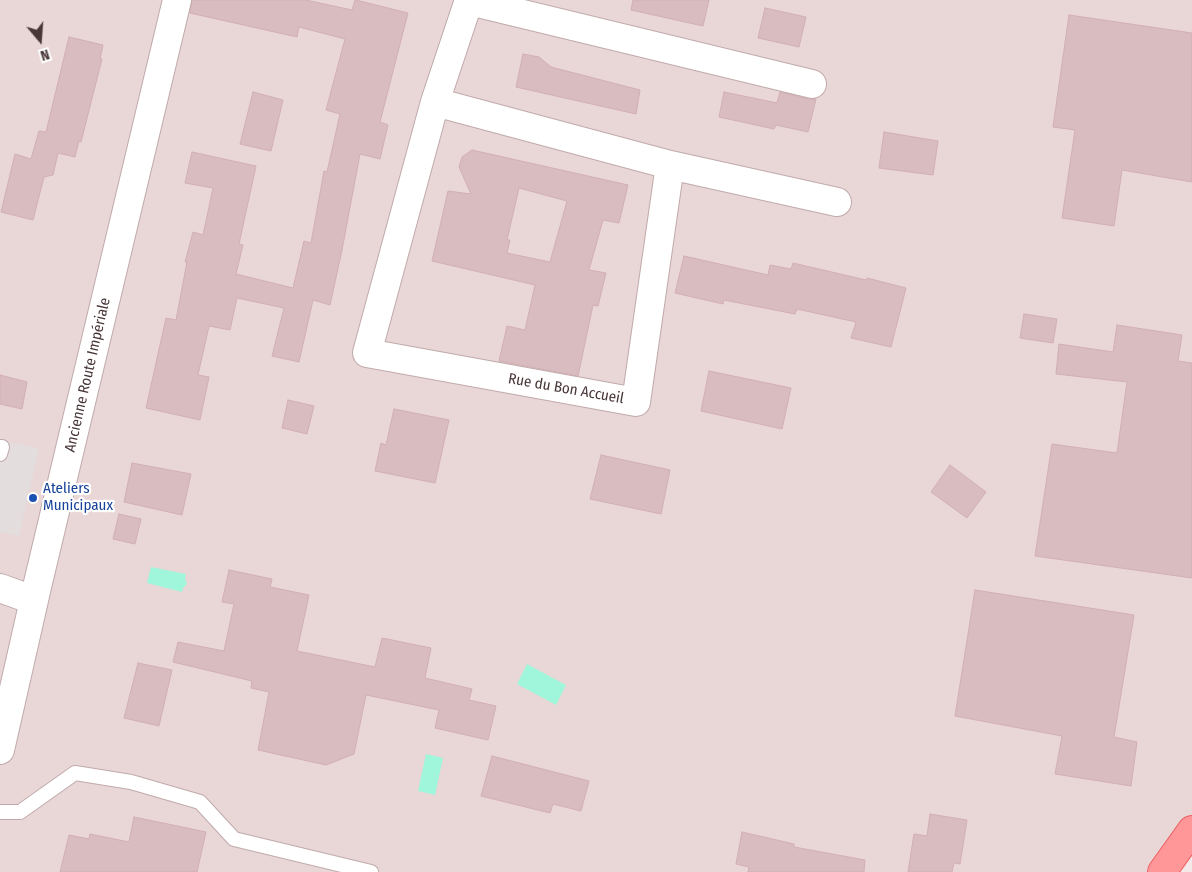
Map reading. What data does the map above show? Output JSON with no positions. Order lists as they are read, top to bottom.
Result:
{
  "streets": {
    "street": ["Ancienne Route Impériale", "Rue du Bon Accueil"]
  },
  "places": ["Ateliers Municipaux"],
  "north": "bottom"
}
